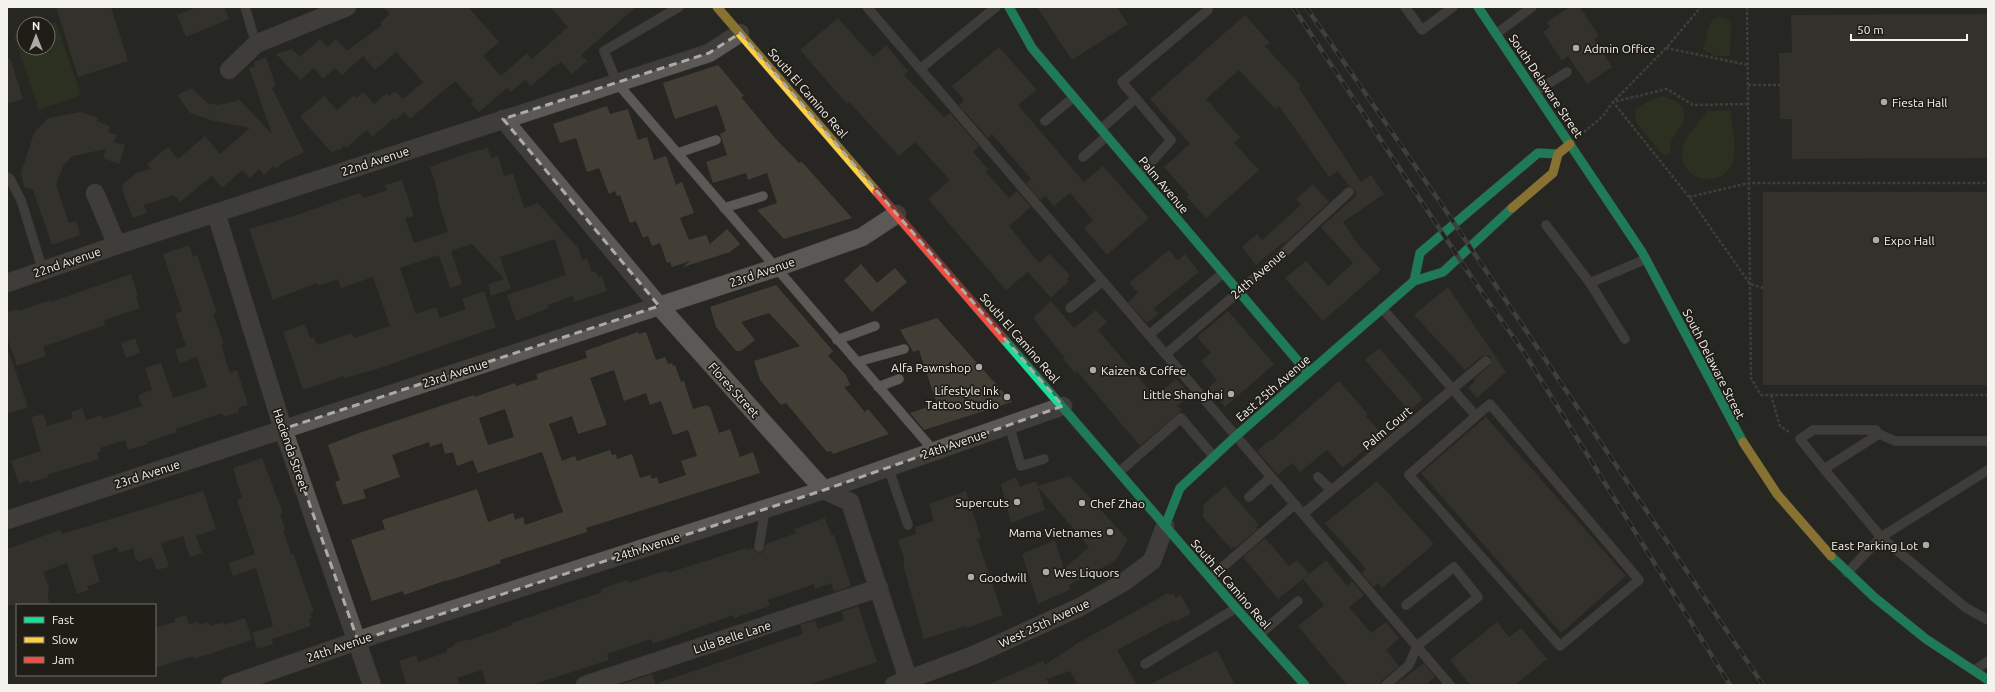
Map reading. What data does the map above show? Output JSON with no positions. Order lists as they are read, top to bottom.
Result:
{
  "streets": {
    "main road": [
      "South Delaware Street",
      "South El Camino Real",
      "Palm Avenue",
      "East 25th Avenue"
    ],
    "street": [
      "22nd Avenue",
      "23rd Avenue",
      "24th Avenue",
      "Flores Street",
      "Hacienda Street",
      "West 25th Avenue",
      "Lula Belle Lane"
    ],
    "lane": ["Palm Court"]
  },
  "crossings": [
    ["South El Camino Real", "22nd Avenue"],
    ["South El Camino Real", "23rd Avenue"],
    ["South El Camino Real", "24th Avenue"],
    ["South El Camino Real", "East 25th Avenue"],
    ["South El Camino Real", "West 25th Avenue"],
    ["22nd Avenue", "Flores Street"],
    ["22nd Avenue", "Hacienda Street"],
    ["Palm Avenue", "24th Avenue"],
    ["Palm Avenue", "East 25th Avenue"],
    ["23rd Avenue", "Flores Street"],
    ["23rd Avenue", "Hacienda Street"],
    ["24th Avenue", "Flores Street"],
    ["24th Avenue", "Hacienda Street"],
    ["East 25th Avenue", "West 25th Avenue"],
    ["Flores Street", "West 25th Avenue"],
    ["Flores Street", "Lula Belle Lane"]
  ],
  "places": [
    "Admin Office",
    "Fiesta Hall",
    "Expo Hall",
    "Alfa Pawnshop",
    "Kaizen & Coffee",
    "Little Shanghai",
    "Lifestyle Ink Tattoo Studio",
    "Supercuts",
    "Chef Zhao",
    "Mama Vietnames",
    "East Parking Lot",
    "Wes Liquors",
    "Goodwill"
  ],
  "legend": ["Fast", "Slow", "Jam"],
  "scale_bar": "50 m",
  "north": "top"
}
